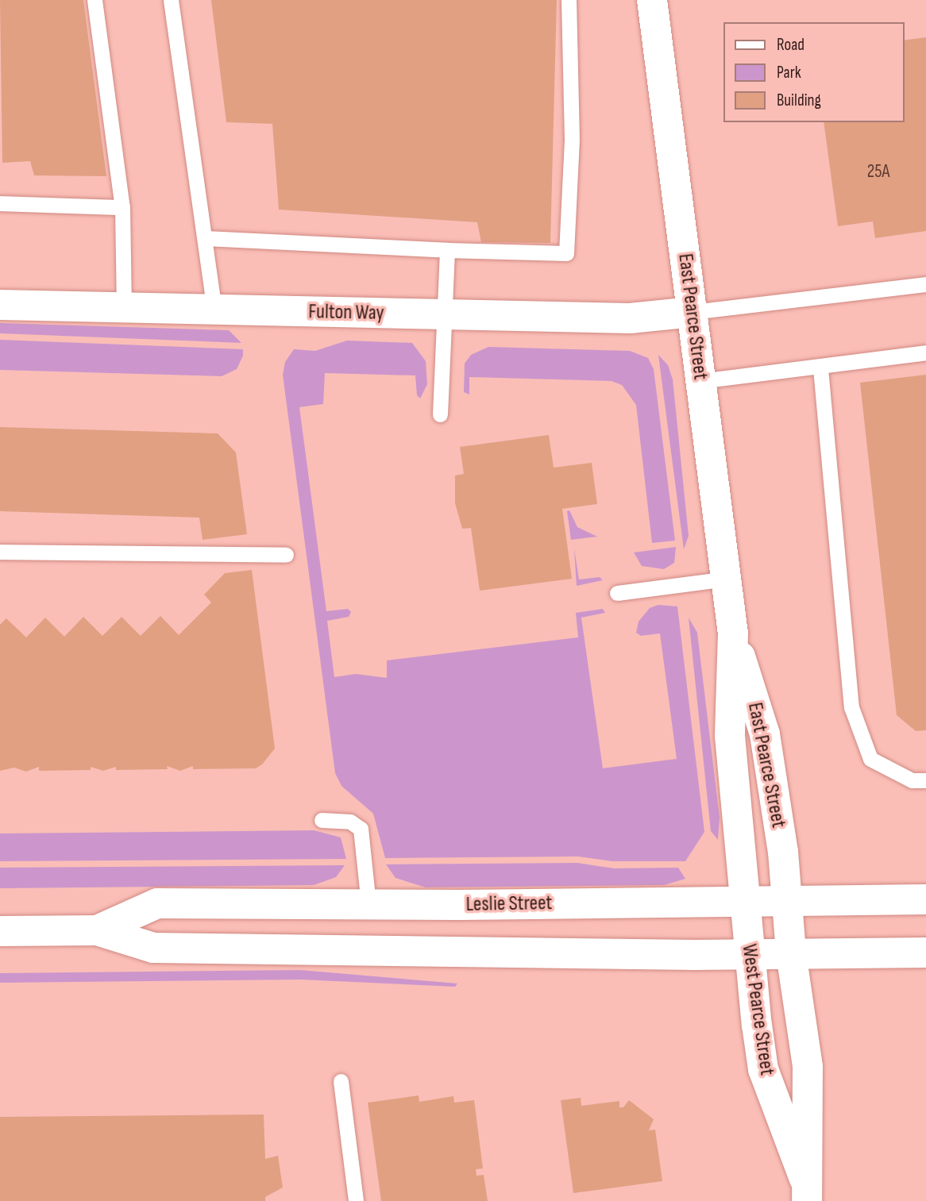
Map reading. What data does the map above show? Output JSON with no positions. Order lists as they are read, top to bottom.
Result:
{
  "streets": {
    "street": [
      "Fulton Way",
      "East Pearce Street",
      "Leslie Street",
      "West Pearce Street"
    ]
  },
  "crossings": [
    ["Fulton Way", "East Pearce Street"],
    ["East Pearce Street", "Leslie Street"],
    ["East Pearce Street", "West Pearce Street"],
    ["Leslie Street", "West Pearce Street"]
  ],
  "house_numbers": ["25A"],
  "legend": ["Road", "Park", "Building"]
}
